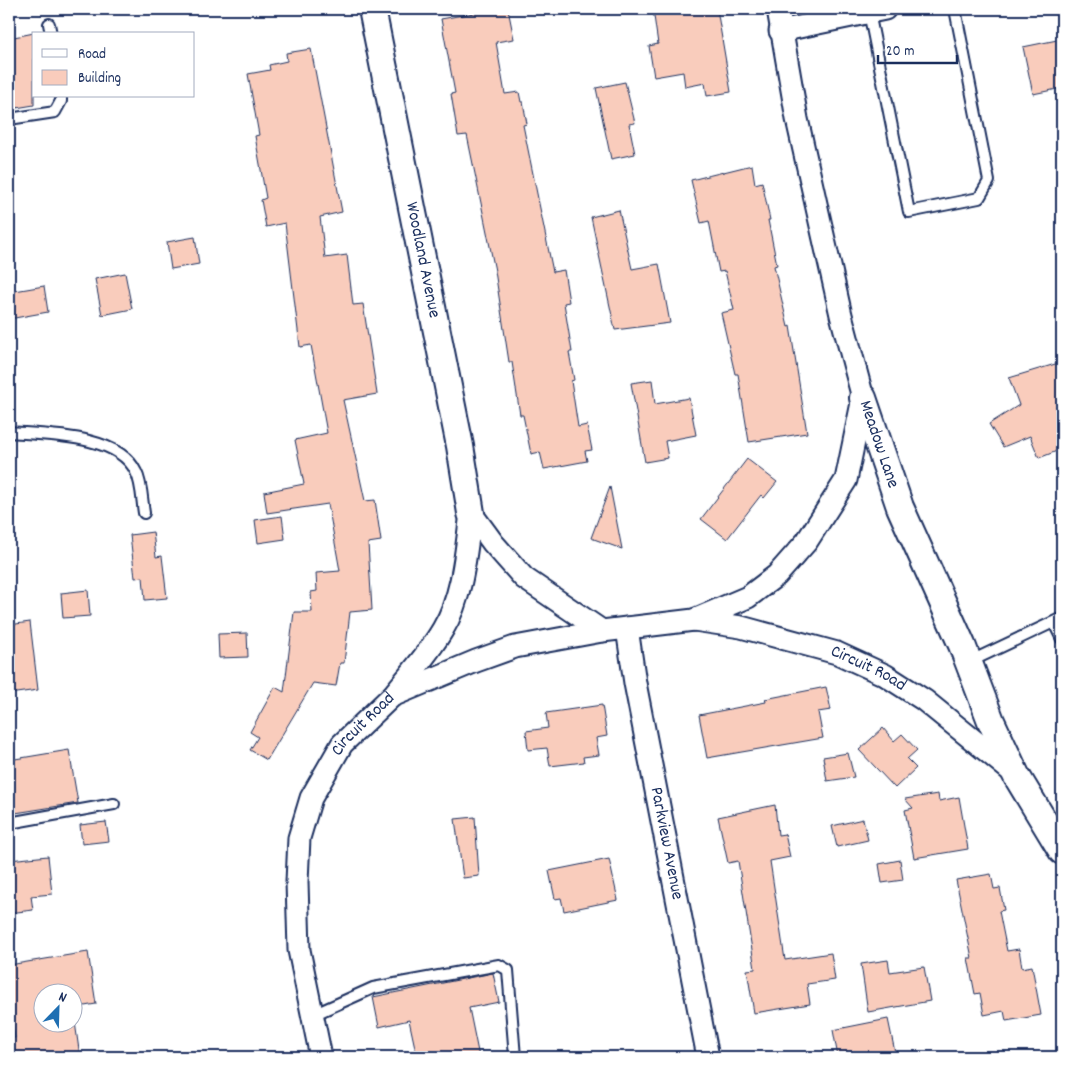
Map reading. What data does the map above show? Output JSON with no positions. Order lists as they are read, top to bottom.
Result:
{
  "streets": {
    "street": [
      "Woodland Avenue",
      "Meadow Lane",
      "Circuit Road",
      "Parkview Avenue"
    ]
  },
  "crossings": [
    ["Woodland Avenue", "Circuit Road"],
    ["Meadow Lane", "Circuit Road"],
    ["Circuit Road", "Parkview Avenue"]
  ],
  "legend": ["Road", "Building"],
  "scale_bar": "20 m",
  "north": "top right"
}
